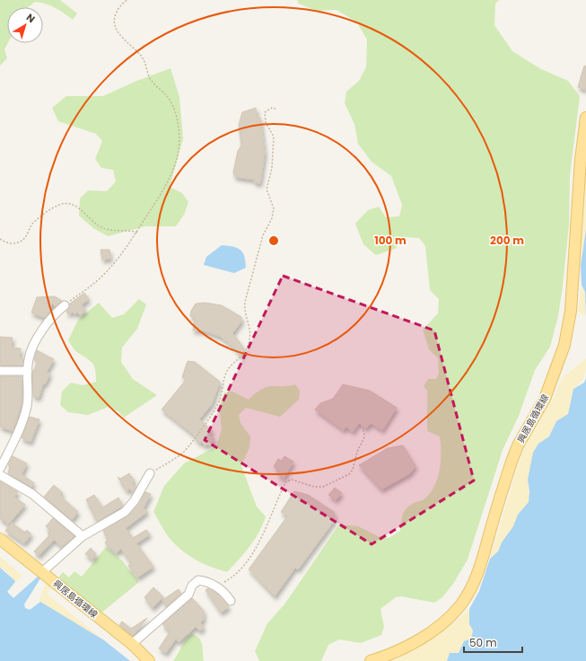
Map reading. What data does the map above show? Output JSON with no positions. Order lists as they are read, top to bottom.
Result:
{
  "streets": {
    "main road": ["興居島循環線"]
  },
  "scale_bar": "50 m",
  "north": "top right",
  "rings": ["100 m", "200 m"]
}
